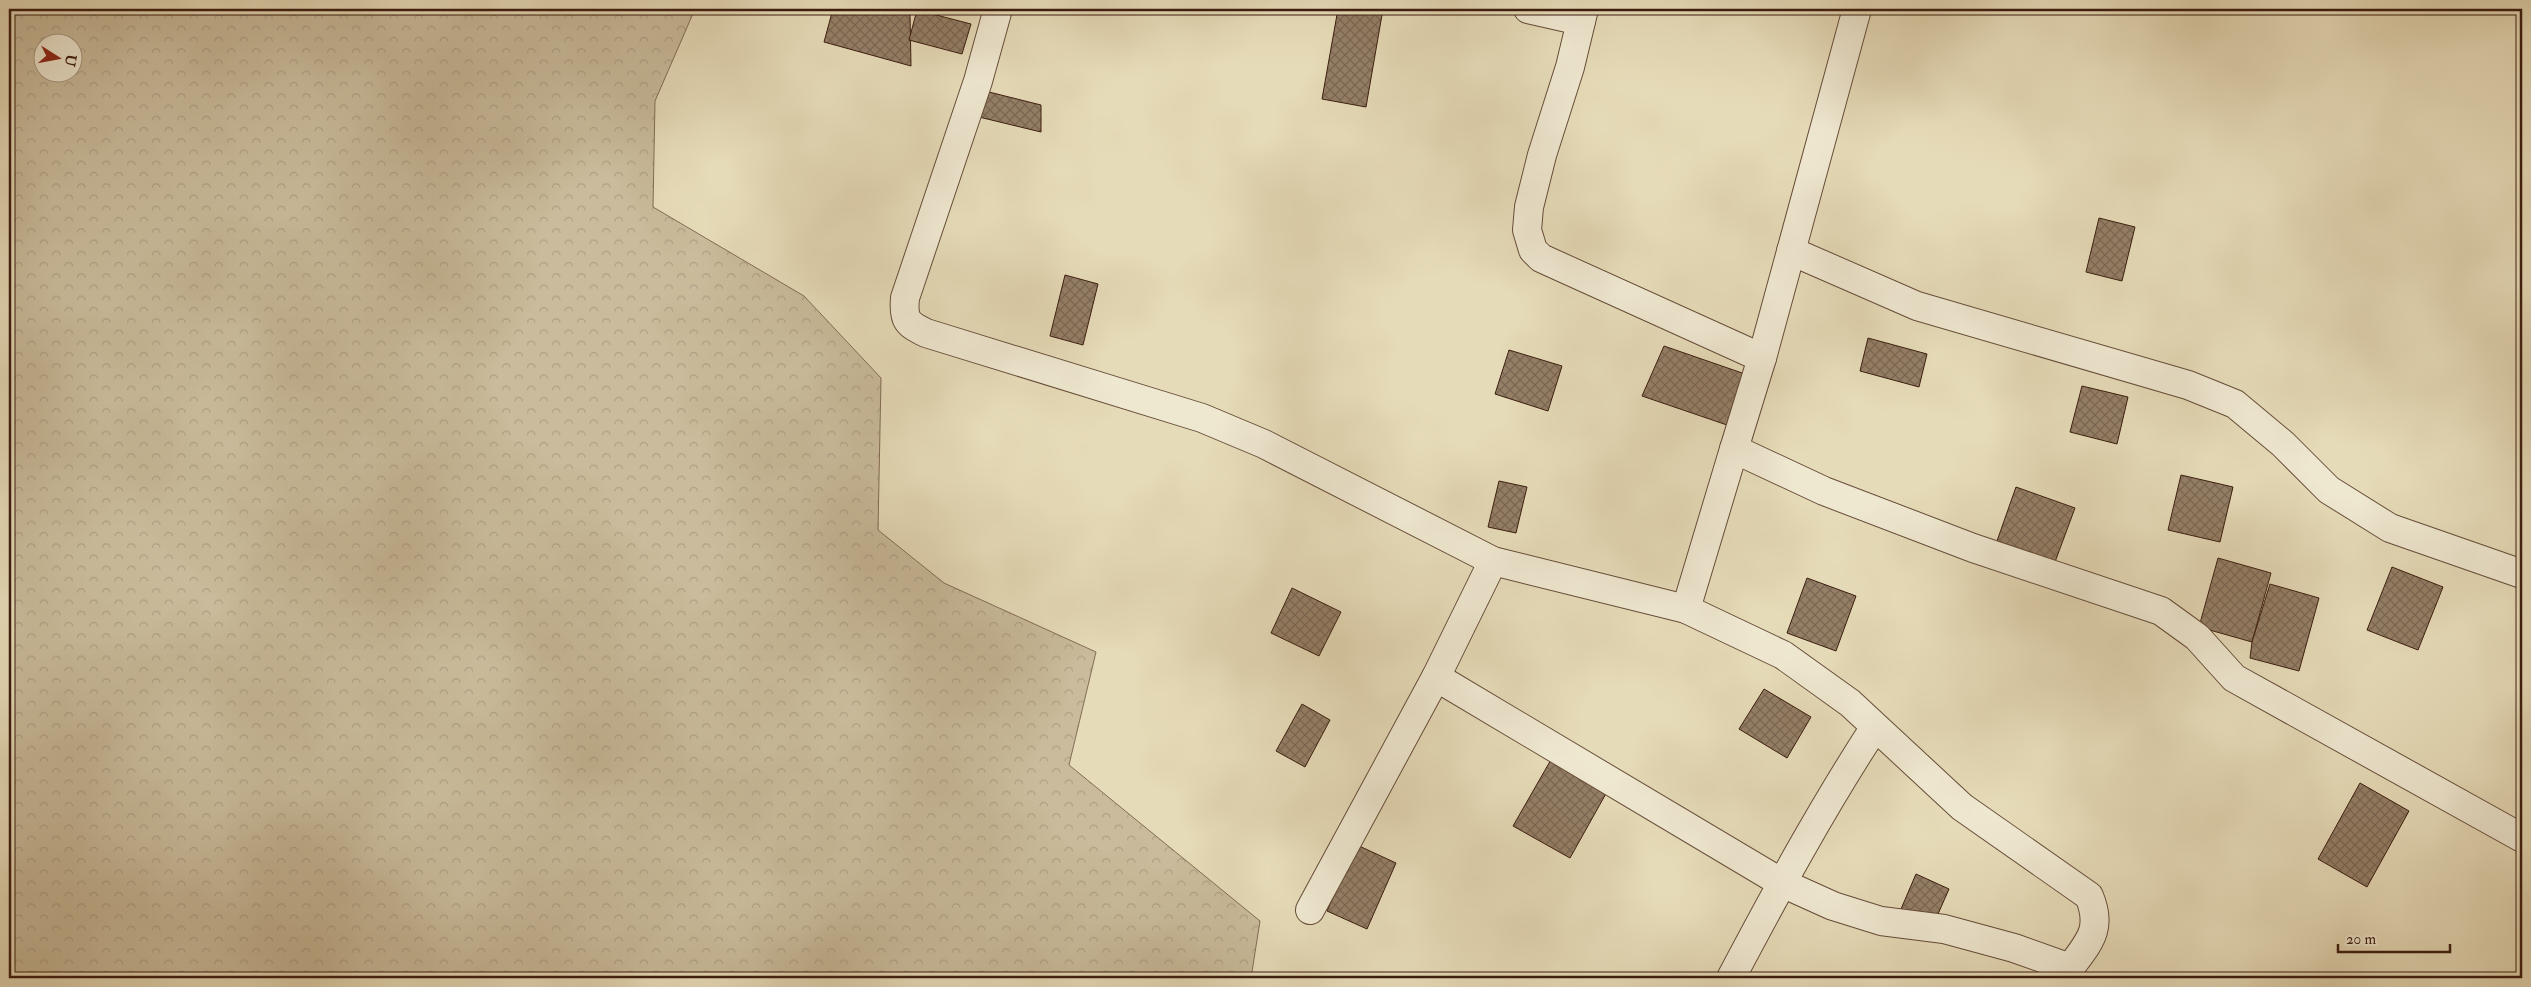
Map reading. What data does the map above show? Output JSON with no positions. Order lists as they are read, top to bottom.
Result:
{
  "scale_bar": "20 m",
  "north": "right"
}
